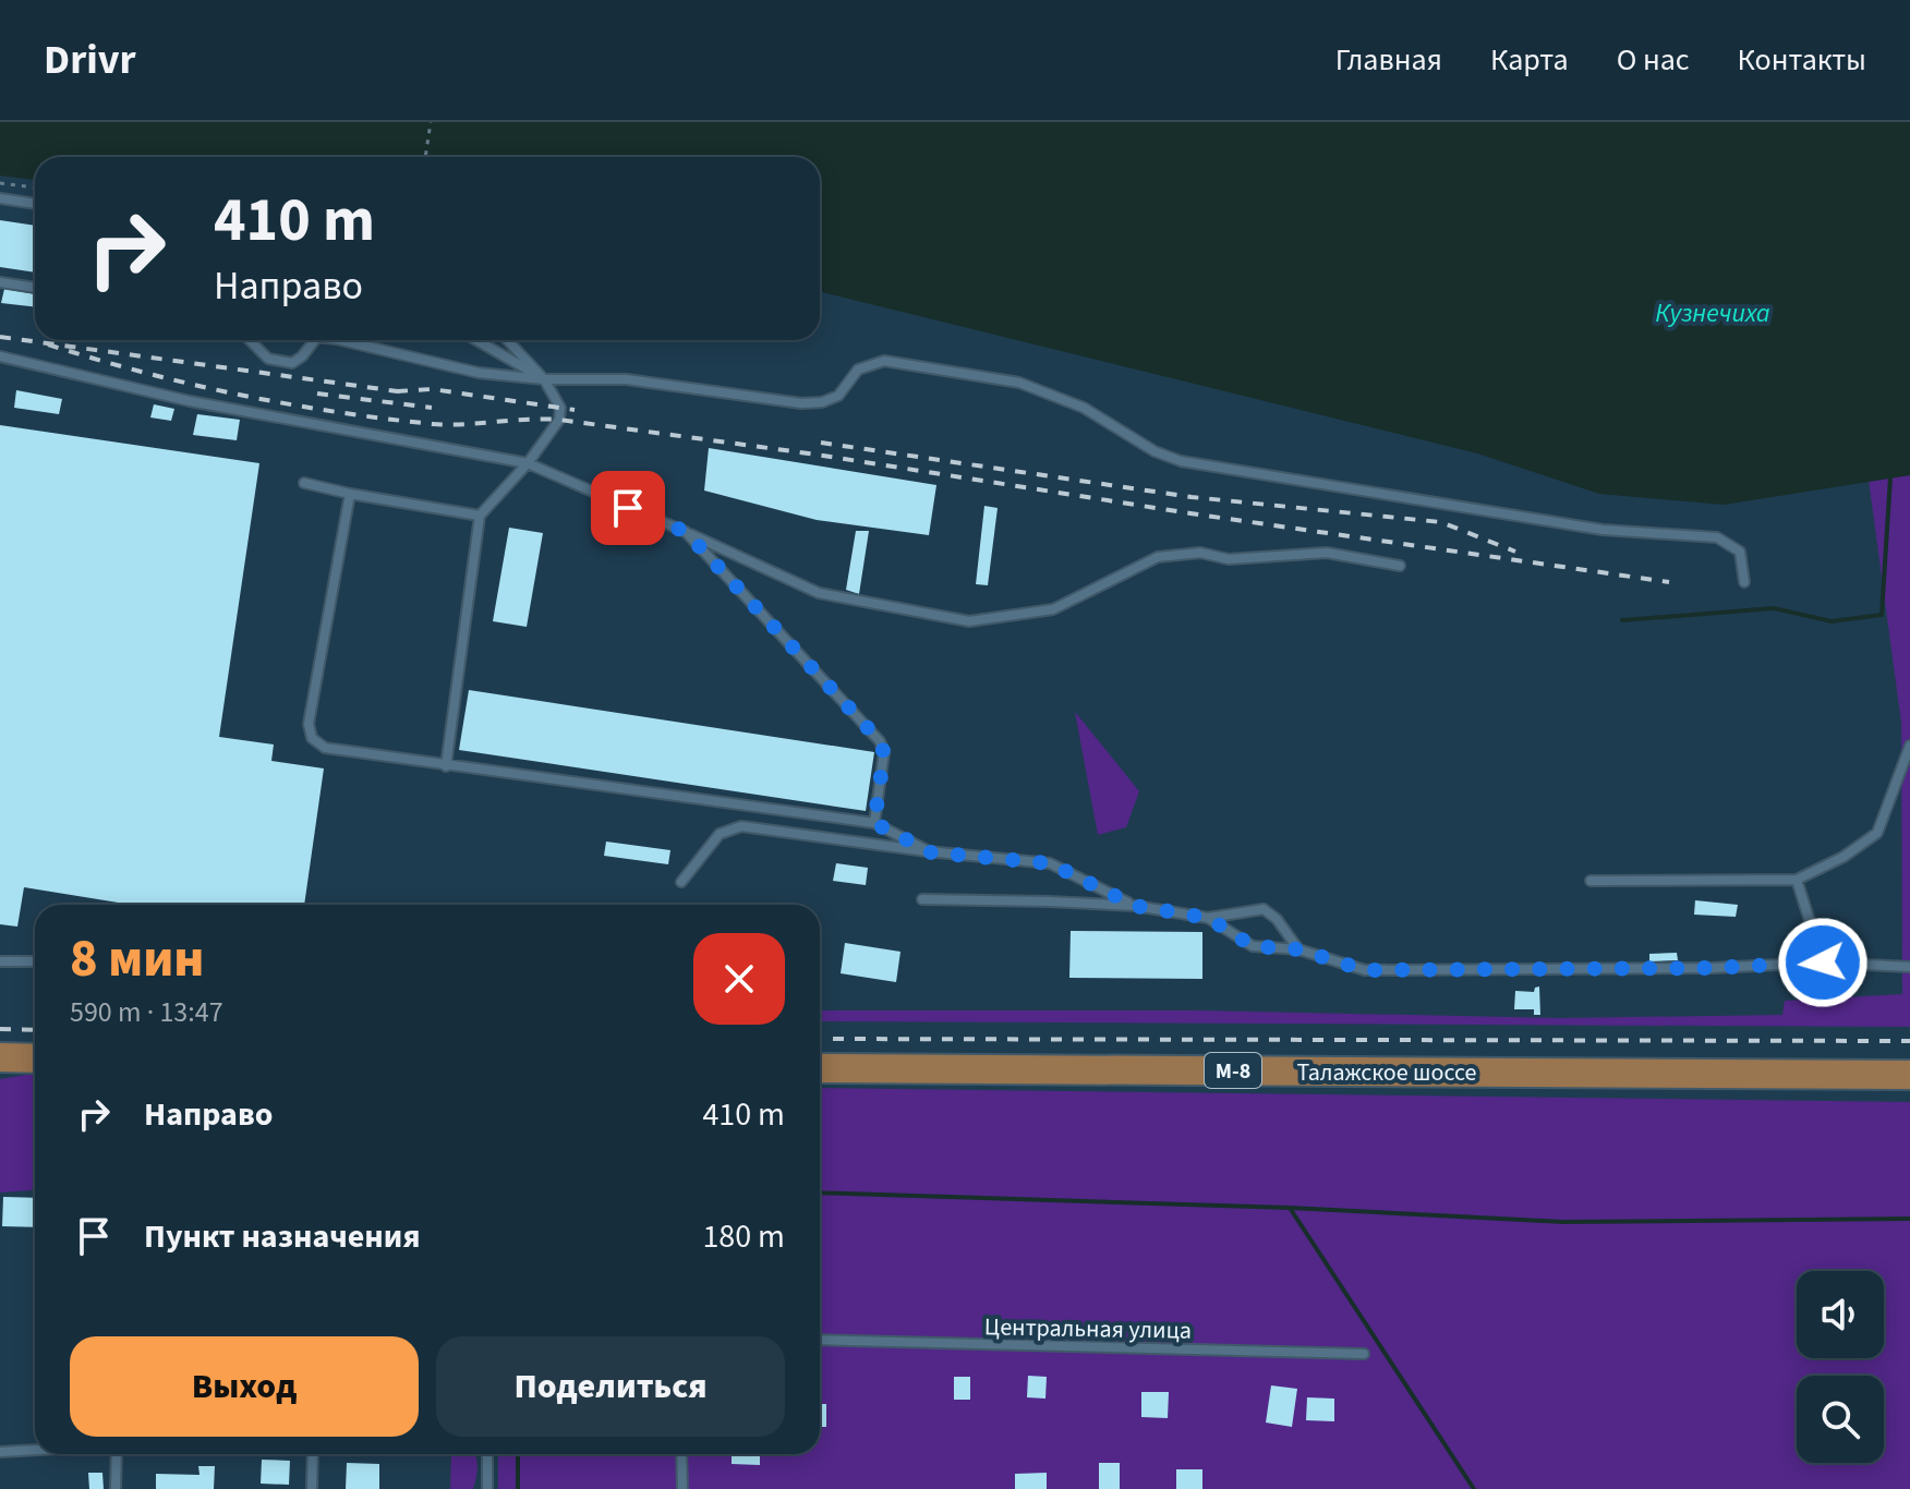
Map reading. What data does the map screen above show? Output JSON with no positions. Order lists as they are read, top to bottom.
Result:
{
  "streets": {
    "main road": ["М-8", "Талажское шоссе"],
    "lane": ["Центральная улица"]
  },
  "water": ["Кузнечиха"],
  "page": {
    "header": "Drivr",
    "nav": [
      "Главная",
      "Карта",
      "О нас",
      "Контакты"
    ],
    "turn": ["410 m", "Направо"],
    "heading": ["8 мин", "590 m · 13:47"],
    "list": [
      {
        "name": "Направо",
        "value": "410 m"
      },
      {
        "name": "Пункт назначения",
        "value": "180 m"
      }
    ],
    "buttons": ["Выход", "Поделиться"]
  }
}
